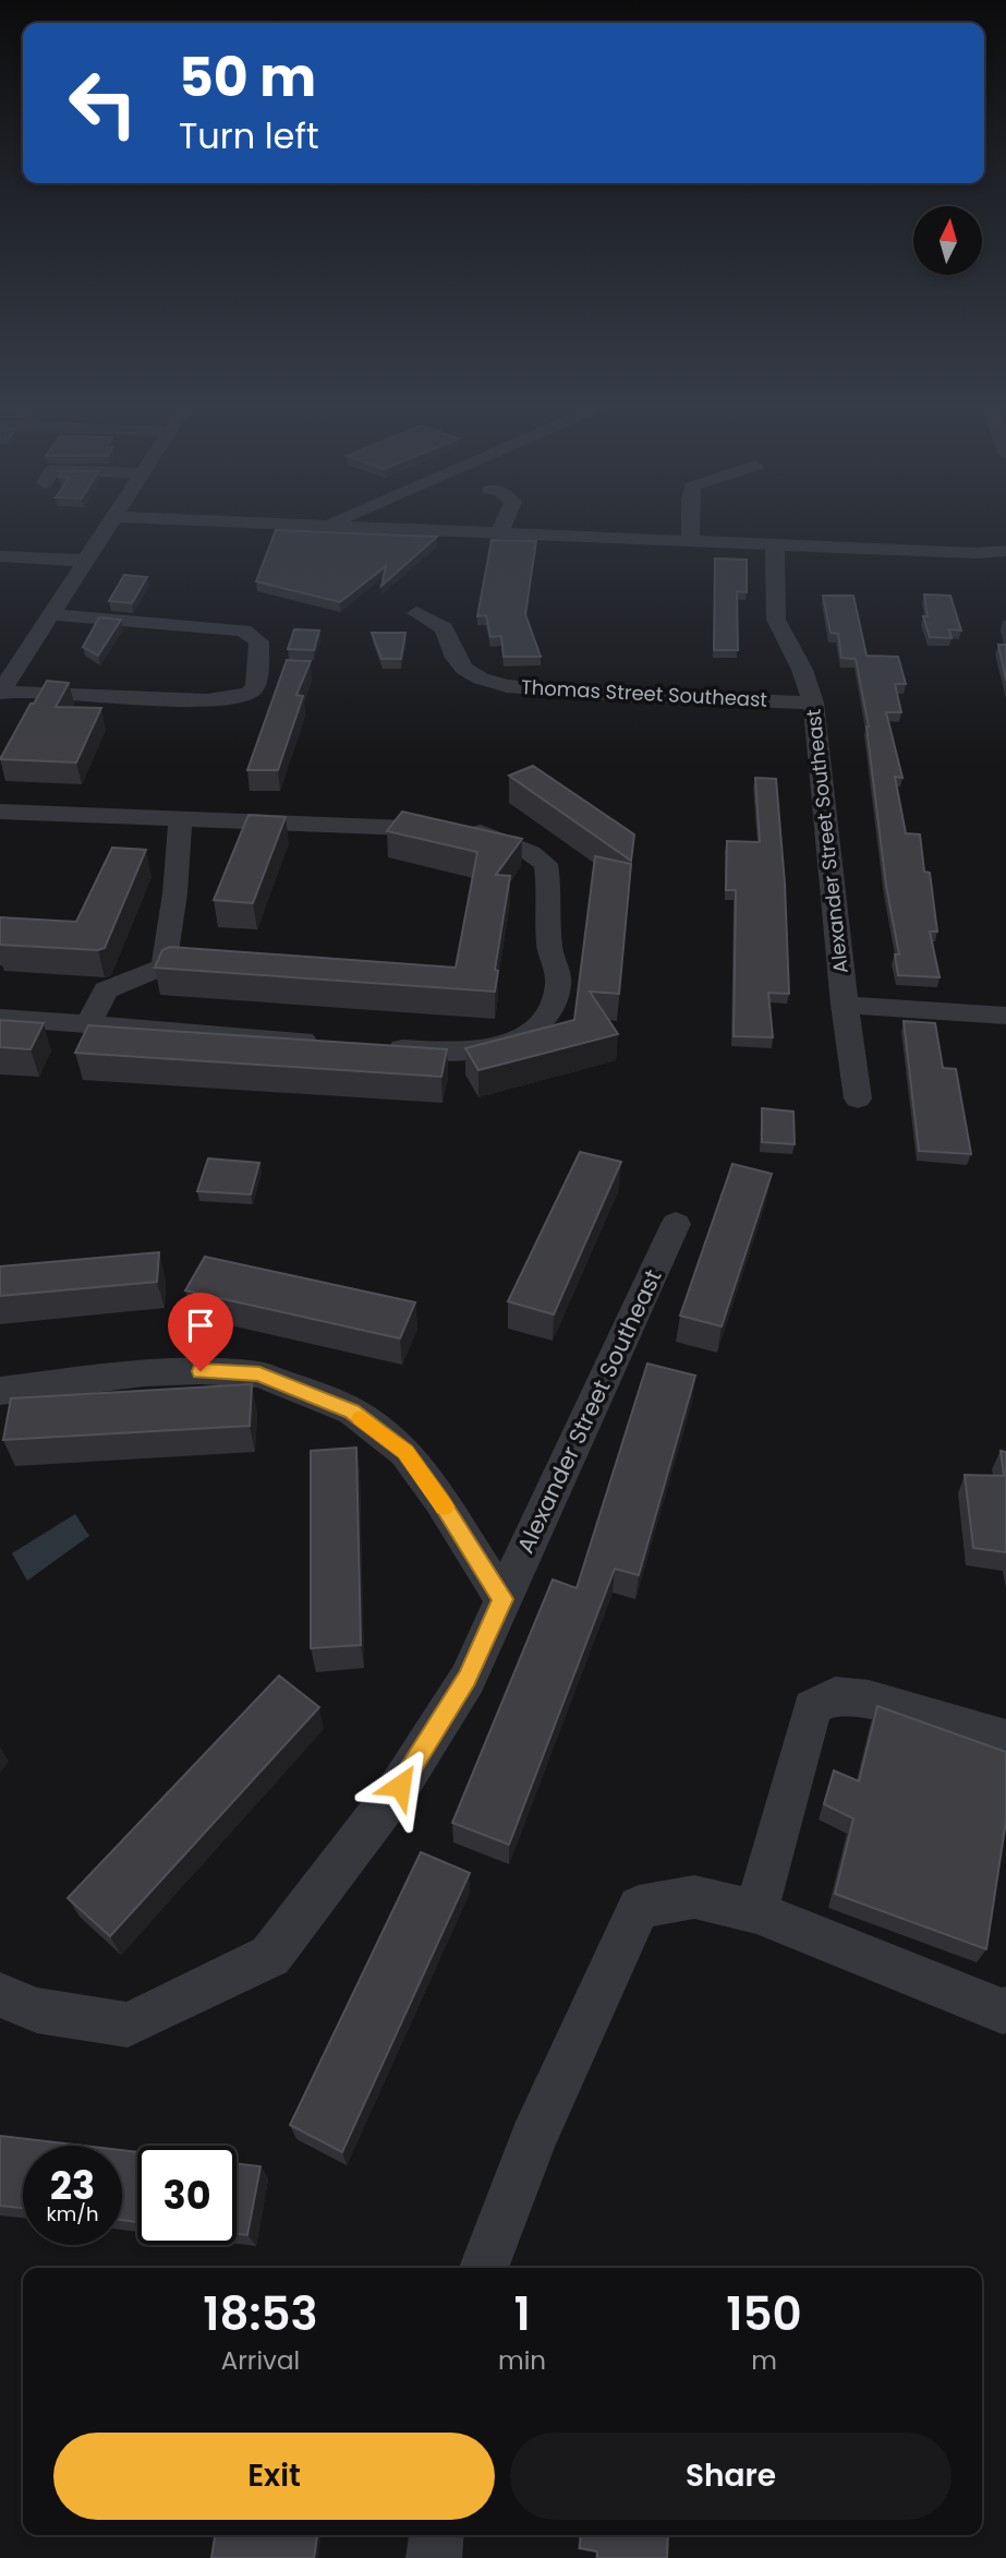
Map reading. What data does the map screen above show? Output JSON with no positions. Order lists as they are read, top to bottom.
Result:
{
  "streets": {
    "street": ["Thomas Street Southeast", "Alexander Street Southeast"]
  },
  "crossings": [
    ["Thomas Street Southeast", "Alexander Street Southeast"]
  ],
  "north": "top",
  "page": {
    "turn": ["50 m", "Turn left"],
    "speed": "23 km/h",
    "limit": "30",
    "eta": [
      "18:53",
      "Arrival",
      "1",
      "min",
      "150",
      "m"
    ],
    "buttons": ["Exit", "Share"]
  }
}
